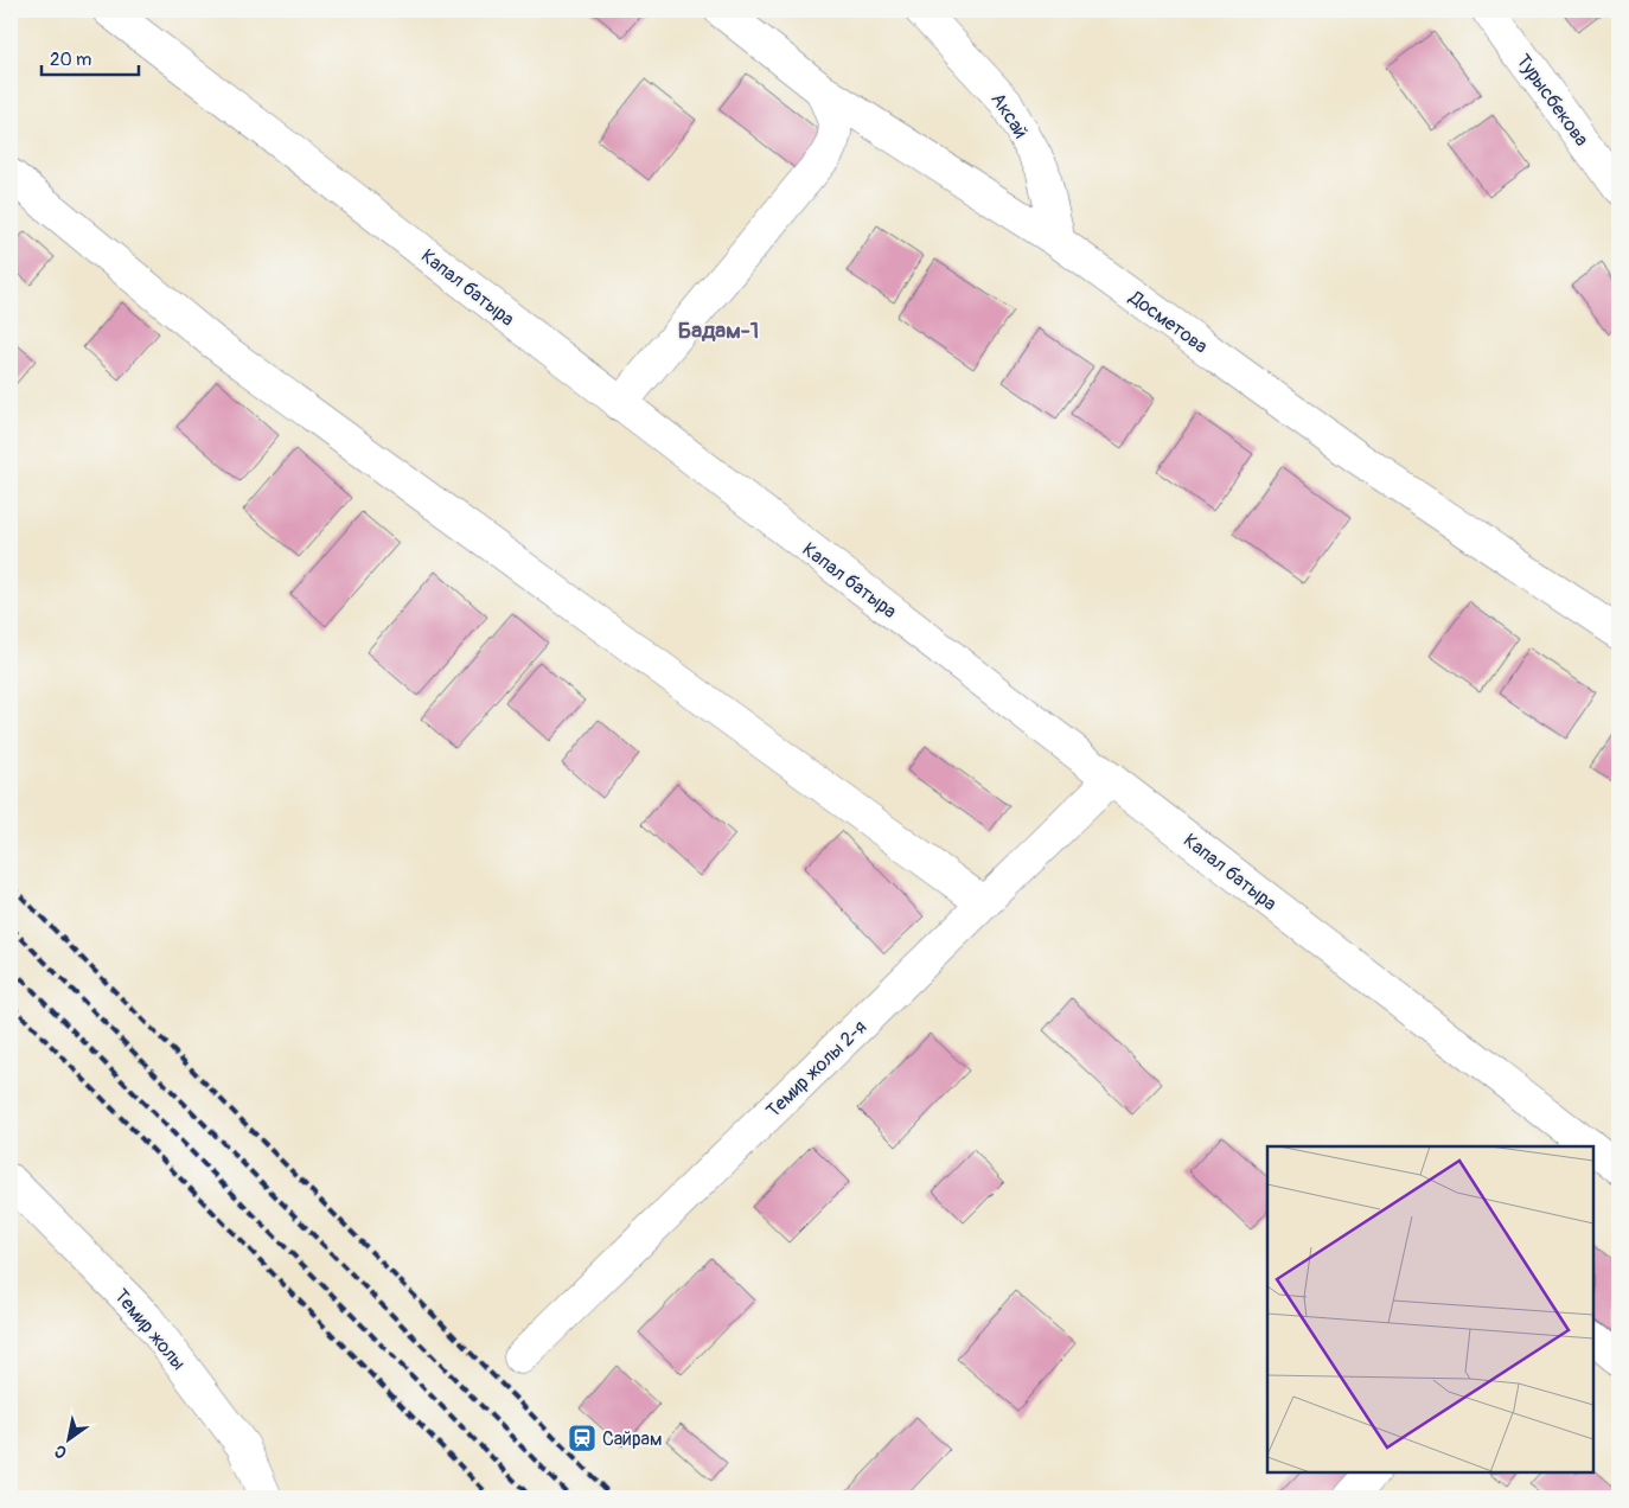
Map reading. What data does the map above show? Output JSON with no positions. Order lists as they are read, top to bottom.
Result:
{
  "streets": {
    "street": [
      "Турысбекова",
      "Аксай",
      "Капал батыра",
      "Досметова",
      "Темир жолы 2-я",
      "Темир жолы"
    ]
  },
  "crossings": [
    ["Аксай", "Досметова"],
    ["Капал батыра", "Темир жолы 2-я"]
  ],
  "districts": ["Бадам-1"],
  "places": {
    "station": ["Сайрам"]
  },
  "scale_bar": "20 m",
  "north": "bottom left"
}
